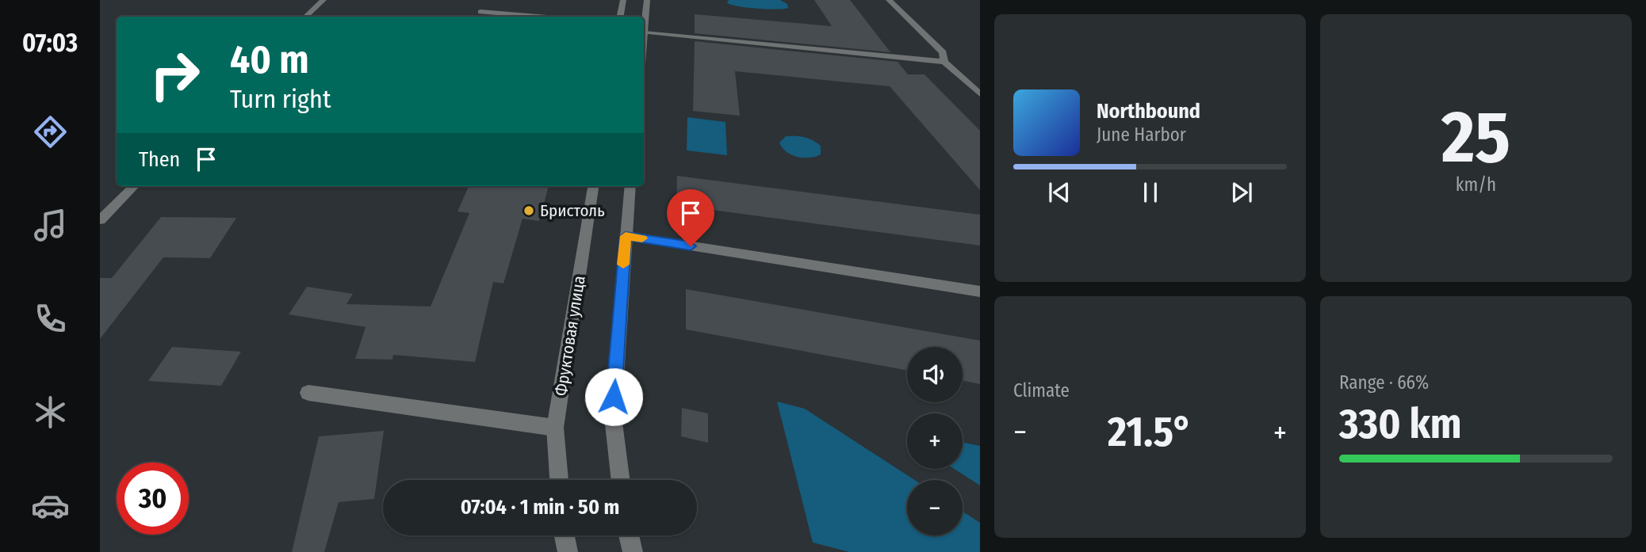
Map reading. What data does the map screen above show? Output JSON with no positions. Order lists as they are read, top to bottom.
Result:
{
  "streets": {
    "street": ["Фруктовая улица"]
  },
  "places": ["Бристоль"],
  "page": {
    "tabs": "07:03",
    "tile": [
      ["25", "km/h"],
      "Climate",
      ["Range · 66%", "330 km"]
    ],
    "turn": ["40 m", "Turn right"],
    "song": ["Northbound", "June Harbor"],
    "then": "Then",
    "map_buttons": ["+", "−"],
    "heat": ["−", "21.5°", "+"],
    "limit": "30",
    "trip": "07:04 · 1 min · 50 m"
  }
}
